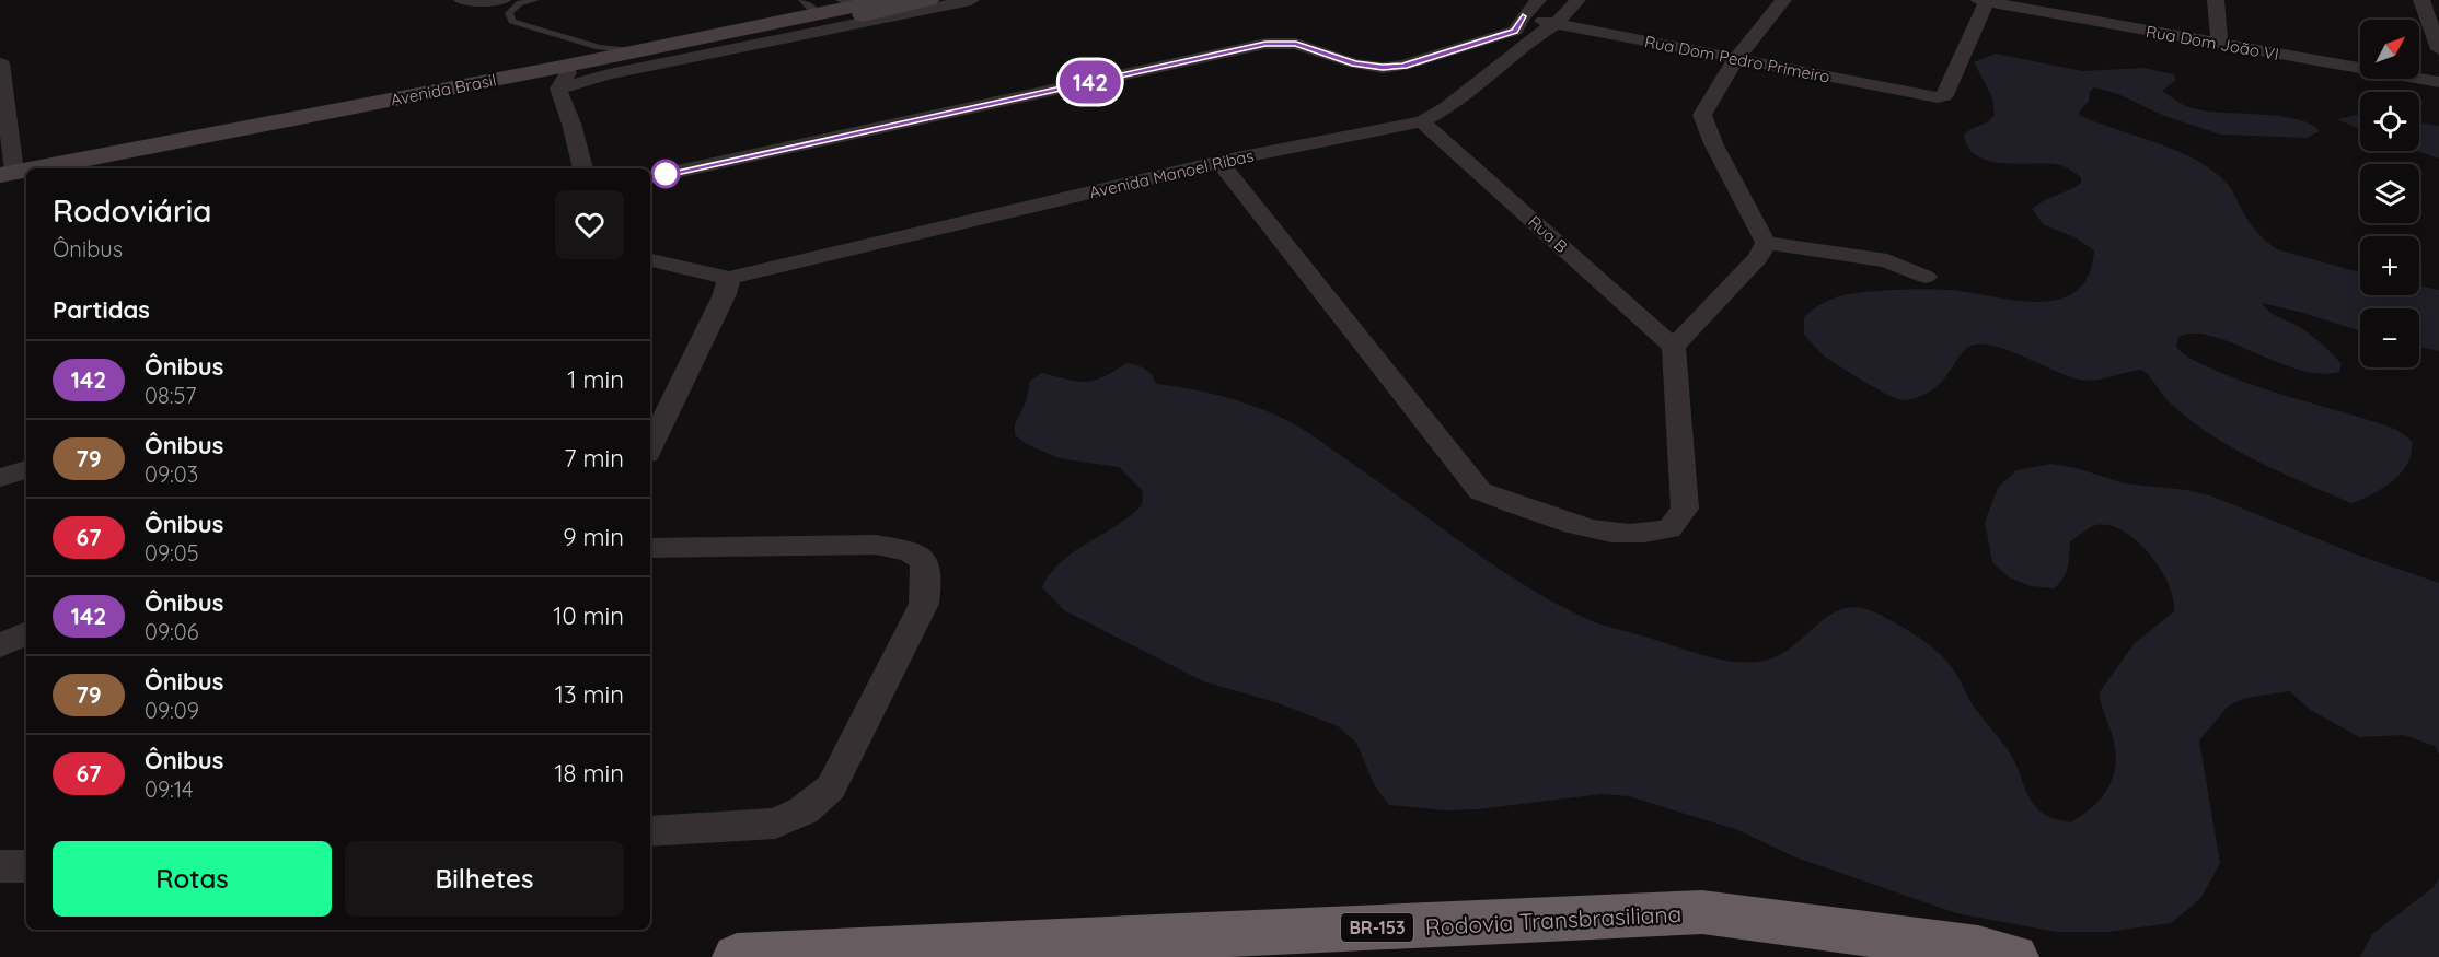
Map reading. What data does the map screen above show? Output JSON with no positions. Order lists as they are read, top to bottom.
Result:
{
  "streets": {
    "highway": ["Rodovia Transbrasiliana", "BR-153"],
    "main road": ["Avenida Brasil"],
    "street": [
      "Rua Dom João VI",
      "Rua Dom Pedro Primeiro",
      "Avenida Manoel Ribas",
      "Rua B"
    ]
  },
  "crossings": [
    ["Rua Dom João VI", "Rua Dom Pedro Primeiro"],
    ["Rua Dom Pedro Primeiro", "Avenida Manoel Ribas"],
    ["Avenida Manoel Ribas", "Rua B"]
  ],
  "lines": ["bus line 142"],
  "north": "top right",
  "page": {
    "on_map": "142",
    "map_buttons": ["+", "−"],
    "heading": [
      ["Rodoviária", "Ônibus"],
      "Partidas"
    ],
    "list": [
      {
        "mark": "142",
        "name": "Ônibus",
        "note": "08:57",
        "value": "1 min"
      },
      {
        "mark": "79",
        "name": "Ônibus",
        "note": "09:03",
        "value": "7 min"
      },
      {
        "mark": "67",
        "name": "Ônibus",
        "note": "09:05",
        "value": "9 min"
      },
      {
        "mark": "142",
        "name": "Ônibus",
        "note": "09:06",
        "value": "10 min"
      },
      {
        "mark": "79",
        "name": "Ônibus",
        "note": "09:09",
        "value": "13 min"
      },
      {
        "mark": "67",
        "name": "Ônibus",
        "note": "09:14",
        "value": "18 min"
      }
    ],
    "buttons": ["Rotas", "Bilhetes"]
  }
}
